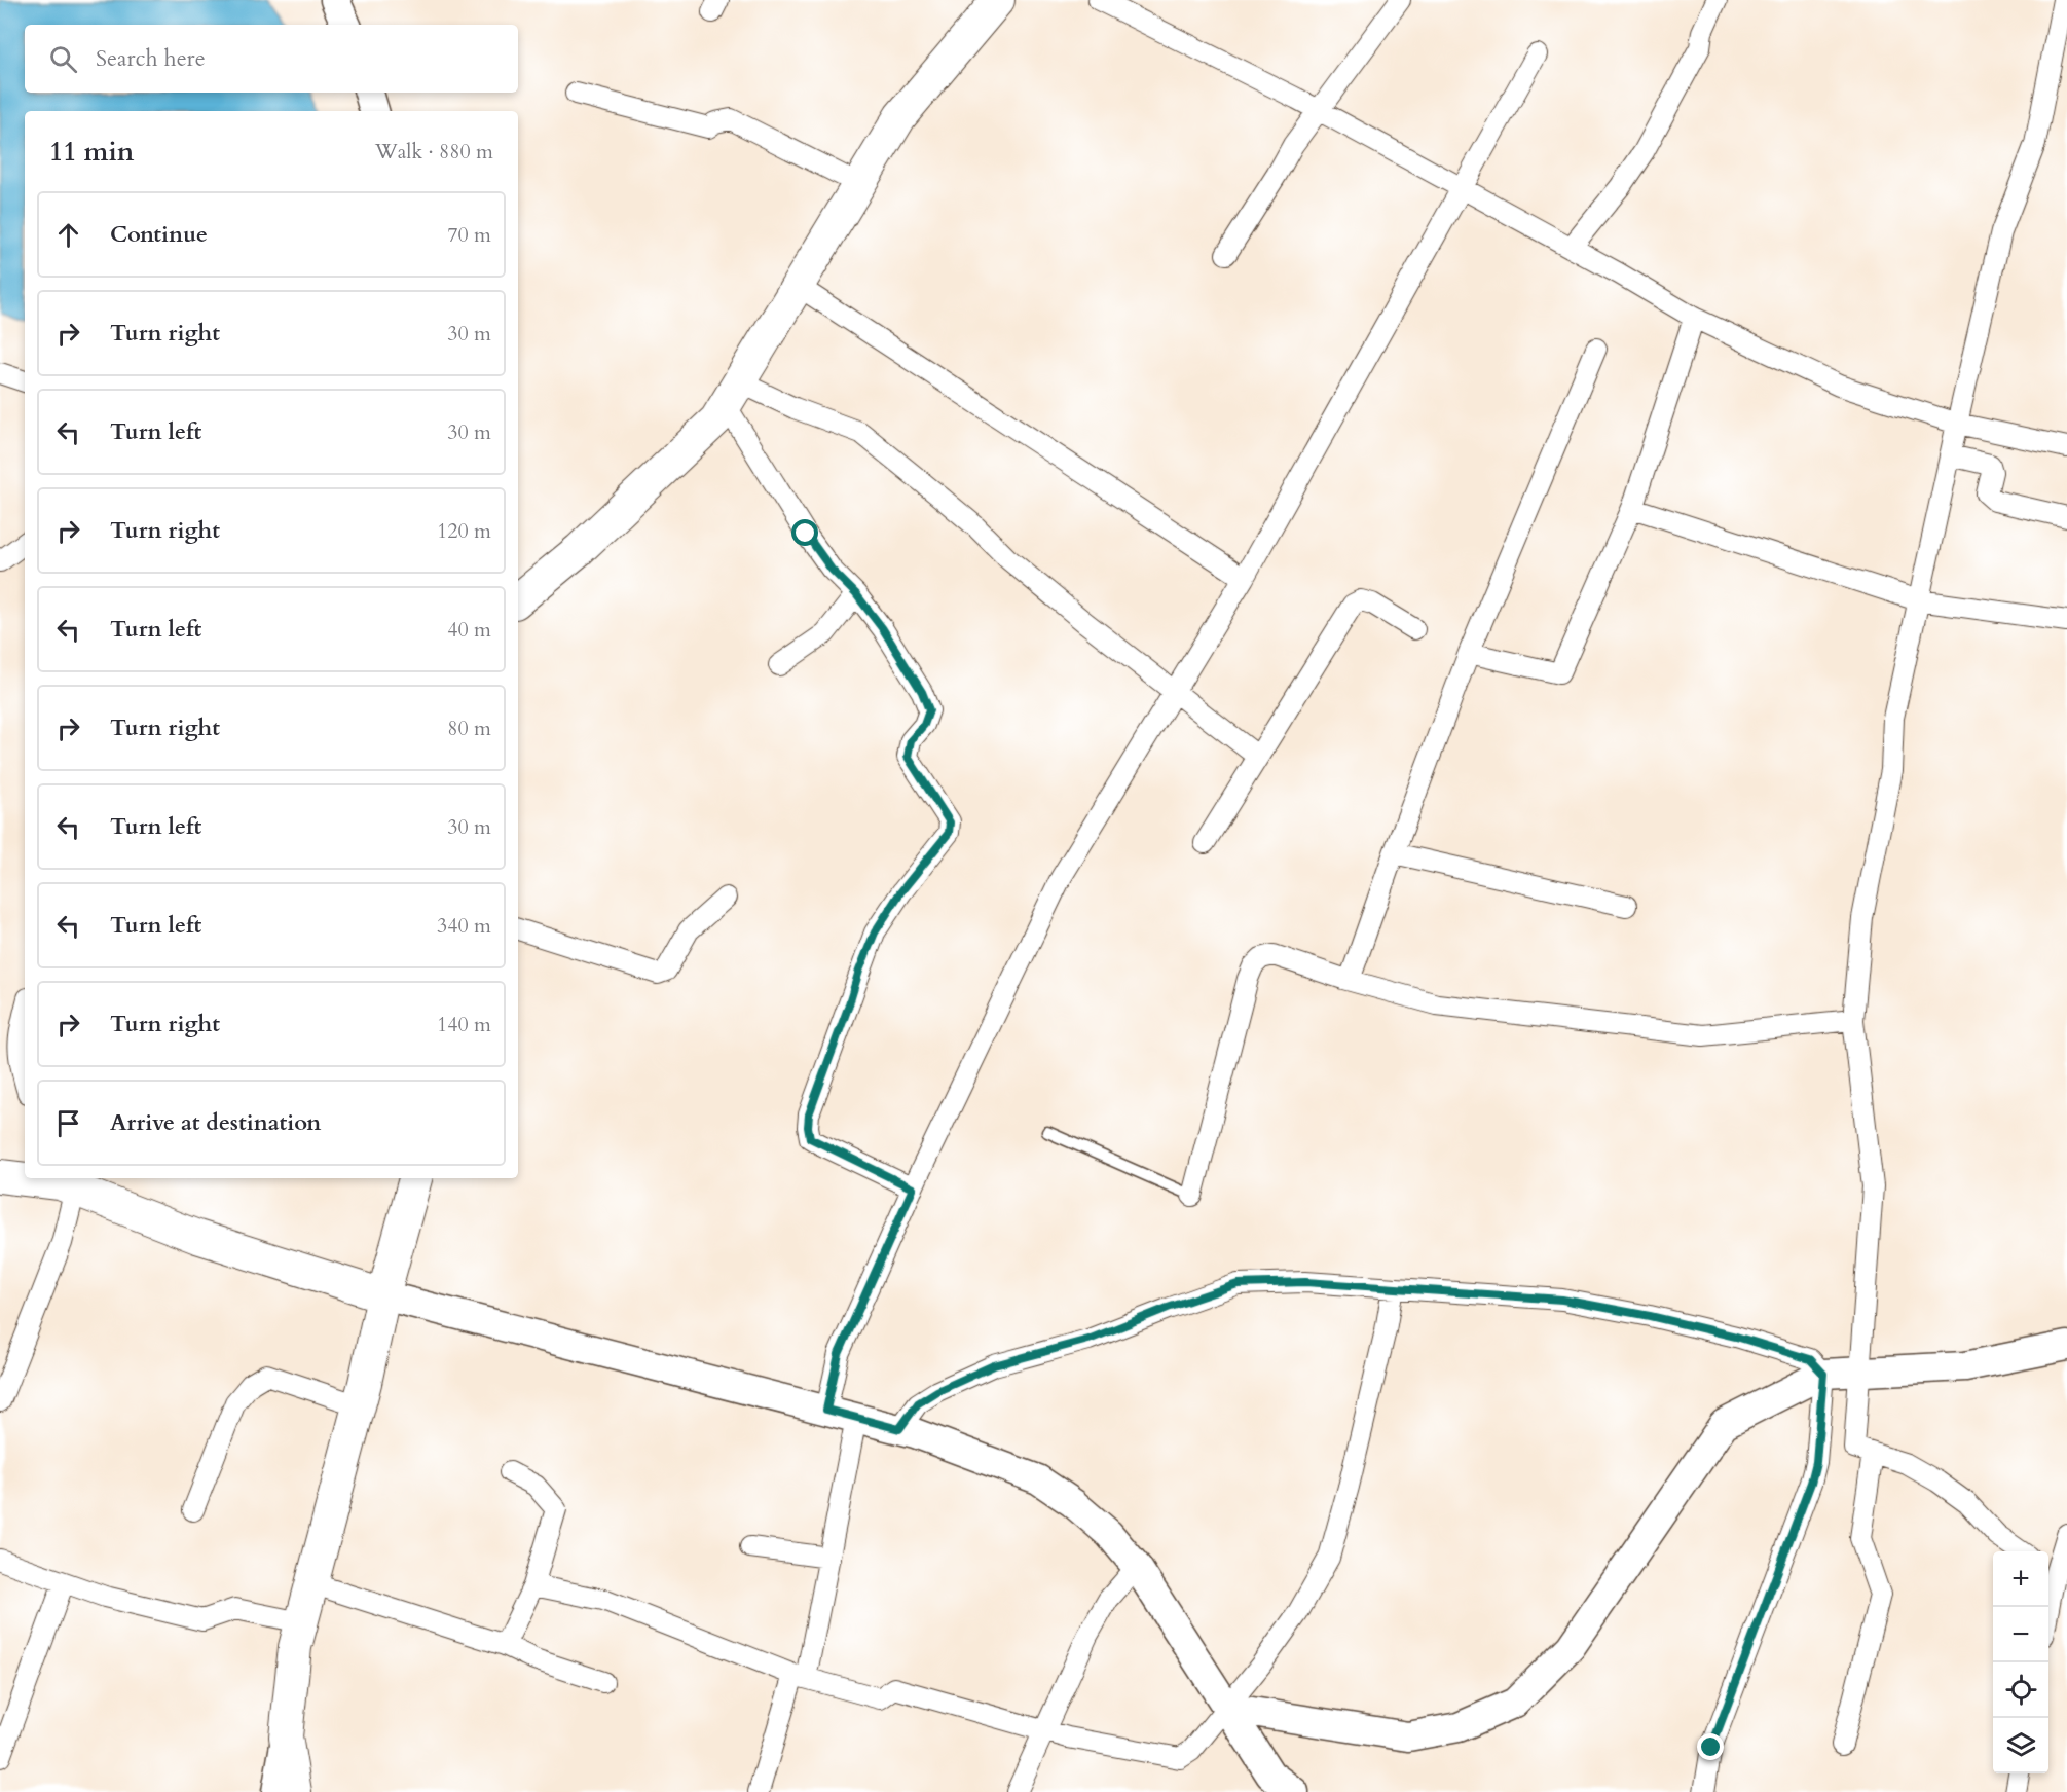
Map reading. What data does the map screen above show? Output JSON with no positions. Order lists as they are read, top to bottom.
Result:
{
  "page": {
    "search": "Search here",
    "heading": ["11 min", "Walk · 880 m"],
    "list": [
      ["Continue", "70 m"],
      ["Turn right", "30 m"],
      ["Turn left", "30 m"],
      ["Turn right", "120 m"],
      ["Turn left", "40 m"],
      ["Turn right", "80 m"],
      ["Turn left", "30 m"],
      ["Turn left", "340 m"],
      ["Turn right", "140 m"],
      "Arrive at destination"
    ],
    "map_buttons": ["+", "−"]
  }
}
